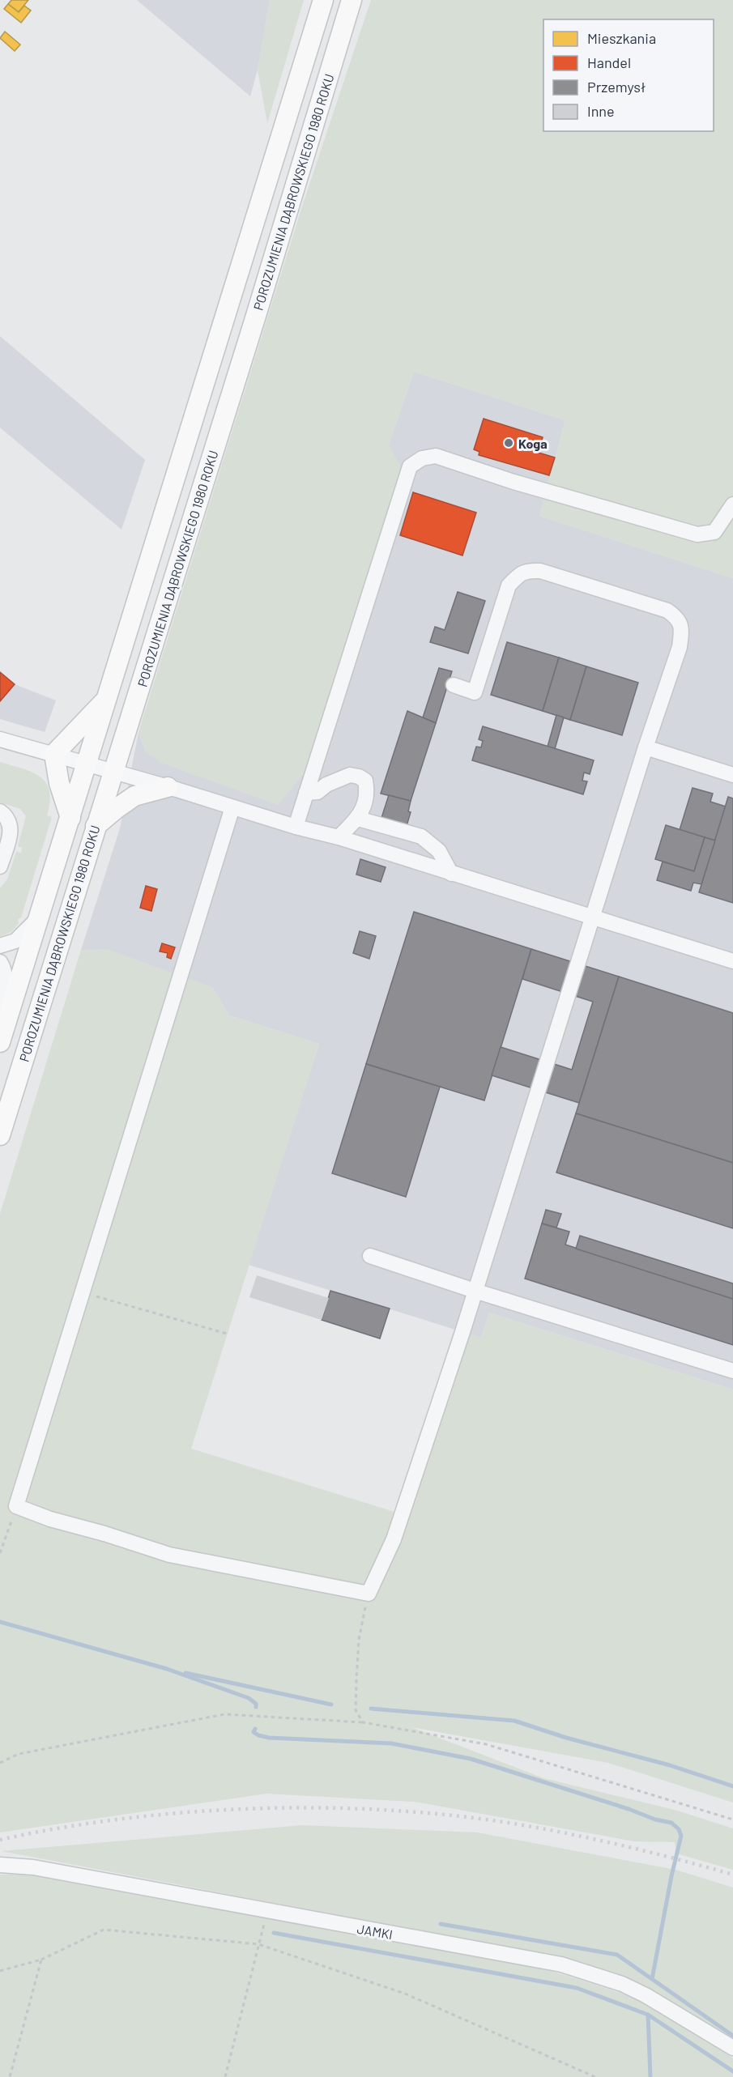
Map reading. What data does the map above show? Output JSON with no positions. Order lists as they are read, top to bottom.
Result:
{
  "streets": {
    "main road": ["POROZUMIENIA DĄBROWSKIEGO 1980 ROKU"],
    "street": ["JAMKI"]
  },
  "places": ["Koga"],
  "legend": [
    "Mieszkania",
    "Handel",
    "Przemysł",
    "Inne"
  ]
}
